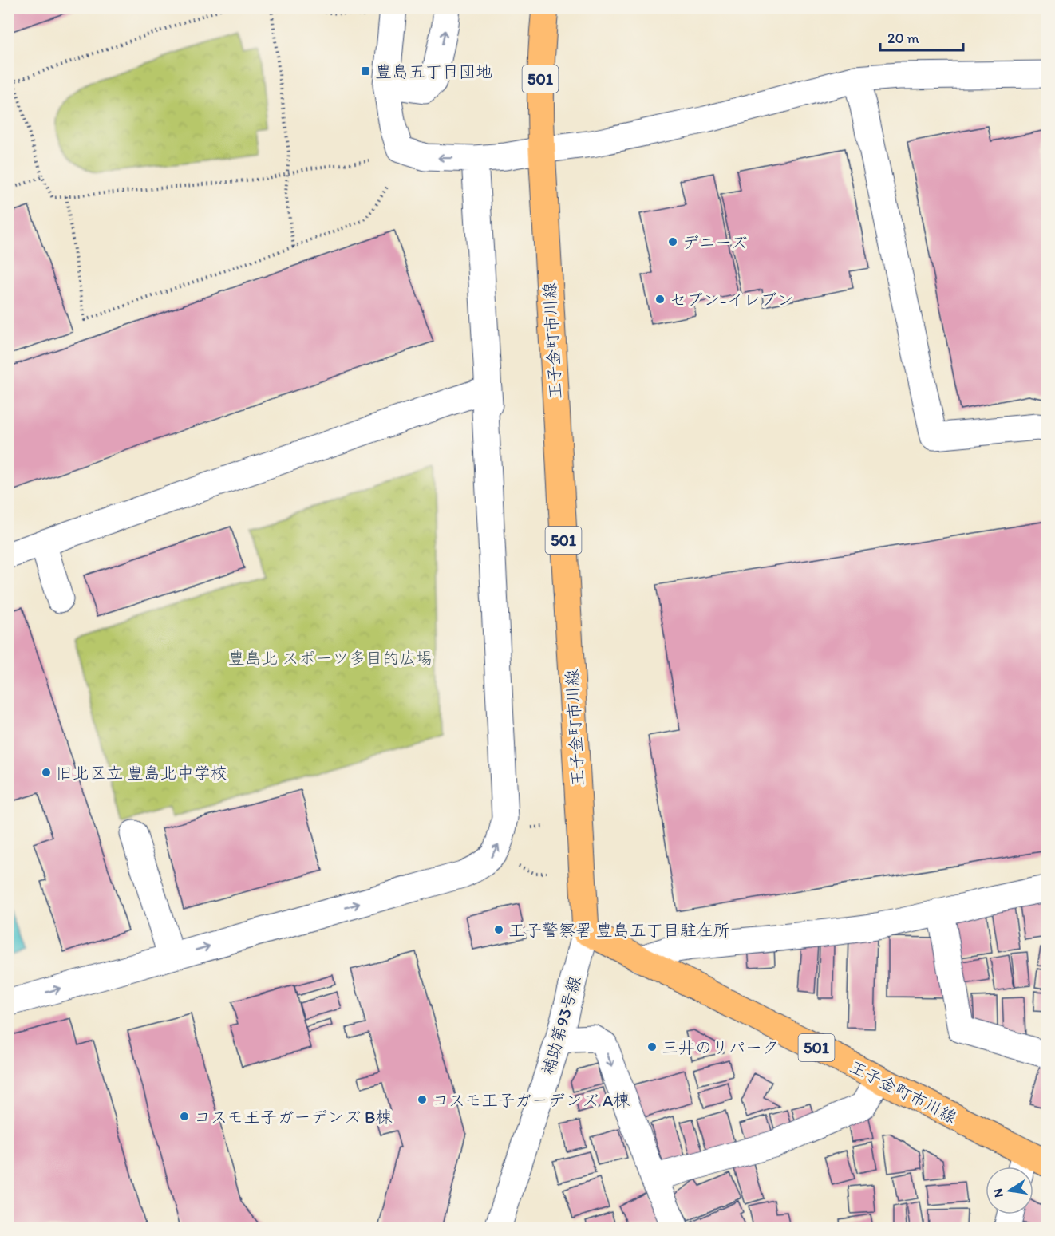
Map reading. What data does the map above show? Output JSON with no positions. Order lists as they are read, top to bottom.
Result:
{
  "streets": {
    "main road": ["501", "王子金町市川線"],
    "street": ["補助第93号線"]
  },
  "crossings": [
    ["王子金町市川線", "補助第93号線"]
  ],
  "parks": ["豊島北 スポーツ多目的広場"],
  "places": {
    "transit": ["豊島五丁目団地"],
    "other": [
      "デニーズ",
      "セブン-イレブン",
      "旧北区立 豊島北中学校",
      "王子警察署 豊島五丁目駐在所",
      "三井のリパーク",
      "コスモ王子ガーデンズ A棟",
      "コスモ王子ガーデンズ B棟"
    ]
  },
  "scale_bar": "20 m",
  "north": "left"
}
